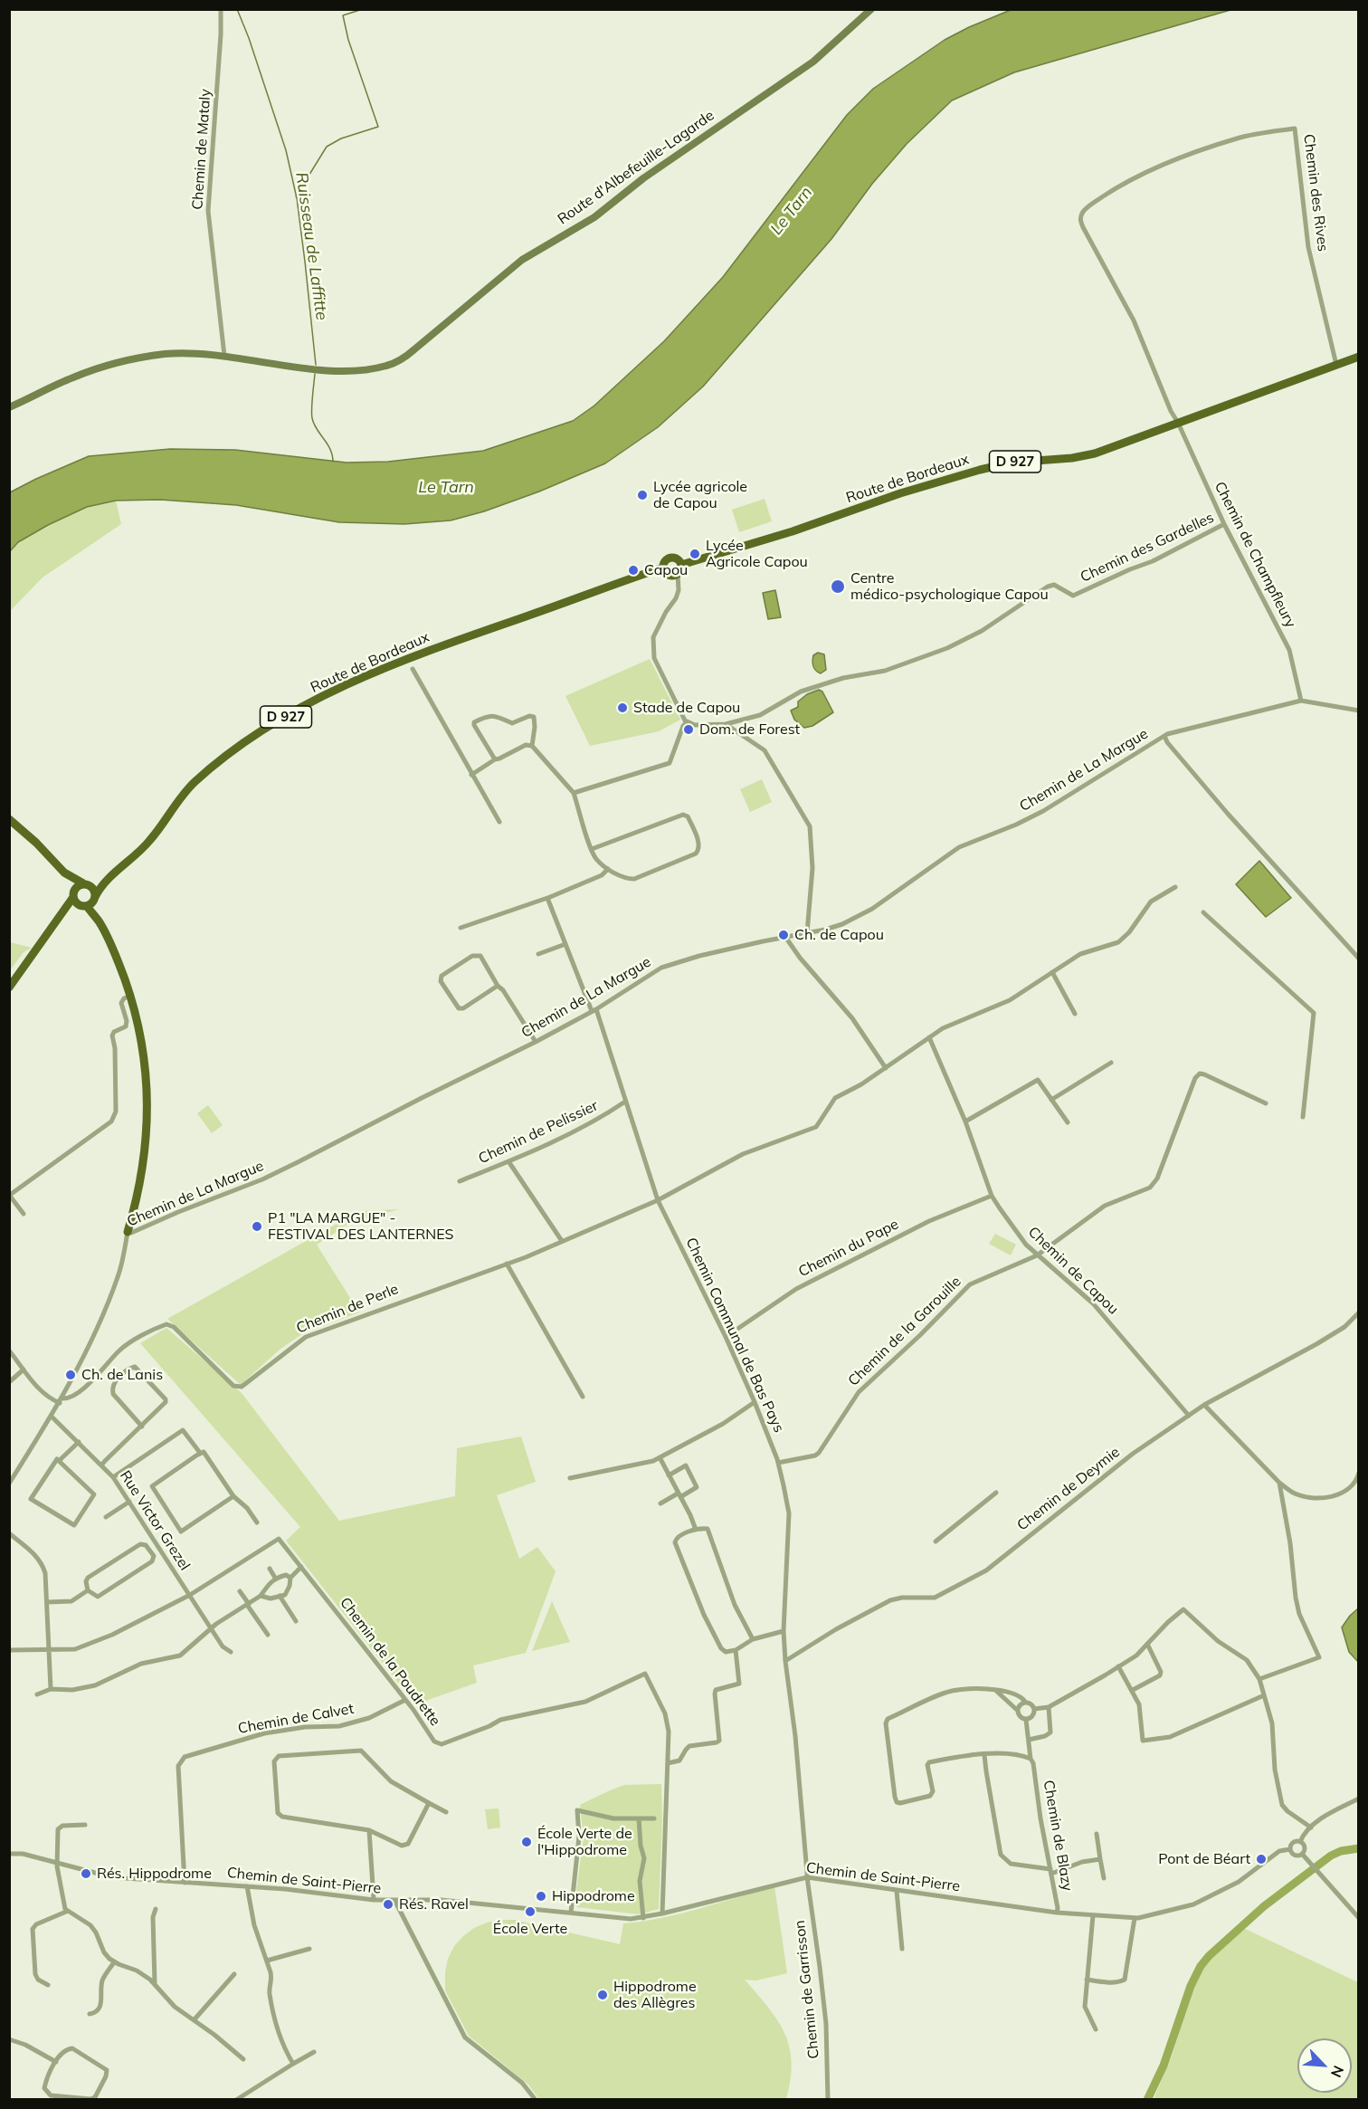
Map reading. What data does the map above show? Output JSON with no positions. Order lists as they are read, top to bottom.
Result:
{
  "streets": {
    "main road": ["Route d'Albefeuille-Lagarde", "D 927", "Route de Bordeaux"],
    "street": [
      "Chemin de Mataly",
      "Chemin des Rives",
      "Chemin des Gardelles",
      "Chemin de Champfleury",
      "Chemin de La Margue",
      "Chemin de Pelissier",
      "Chemin du Pape",
      "Chemin de Capou",
      "Chemin de Perle",
      "Chemin de la Garouille",
      "Chemin Communal de Bas Pays",
      "Chemin de Deymie",
      "Rue Victor Grezel",
      "Chemin de la Poudrette",
      "Chemin de Calvet",
      "Chemin de Blazy",
      "Chemin de Saint-Pierre",
      "Chemin de Garrisson"
    ]
  },
  "crossings": [
    ["Chemin de Mataly", "Route d'Albefeuille-Lagarde"],
    ["Chemin des Rives", "Route de Bordeaux"],
    ["Chemin des Rives", "Chemin de Champfleury"],
    ["Route de Bordeaux", "Chemin de Champfleury"],
    ["Chemin des Gardelles", "Chemin de Champfleury"],
    ["Chemin de Champfleury", "Chemin de La Margue"],
    ["Chemin de La Margue", "Chemin de Perle"],
    ["Chemin de La Margue", "Chemin Communal de Bas Pays"],
    ["Chemin de La Margue", "Rue Victor Grezel"],
    ["Chemin de Pelissier", "Chemin Communal de Bas Pays"],
    ["Chemin du Pape", "Chemin de Capou"],
    ["Chemin du Pape", "Chemin Communal de Bas Pays"],
    ["Chemin de Capou", "Chemin de Perle"],
    ["Chemin de Capou", "Chemin de la Garouille"],
    ["Chemin de Capou", "Chemin de Deymie"],
    ["Chemin de Perle", "Chemin Communal de Bas Pays"],
    ["Chemin de la Garouille", "Chemin Communal de Bas Pays"],
    ["Chemin Communal de Bas Pays", "Chemin de Deymie"],
    ["Chemin Communal de Bas Pays", "Chemin de Saint-Pierre"],
    ["Chemin Communal de Bas Pays", "Chemin de Garrisson"],
    ["Rue Victor Grezel", "Chemin de la Poudrette"],
    ["Chemin de la Poudrette", "Chemin de Calvet"],
    ["Chemin de la Poudrette", "Chemin de Saint-Pierre"],
    ["Chemin de Calvet", "Chemin de Saint-Pierre"],
    ["Chemin de Blazy", "Chemin de Saint-Pierre"],
    ["Chemin de Saint-Pierre", "Chemin de Garrisson"]
  ],
  "water": ["Le Tarn", "Ruisseau de Laffitte"],
  "places": [
    "Lycée agricole de Capou",
    "Lycée Agricole Capou",
    "Capou",
    "Centre médico-psychologique Capou",
    "Stade de Capou",
    "Dom. de Forest",
    "Ch. de Capou",
    "P1 \"LA MARGUE\" - FESTIVAL DES LANTERNES",
    "Ch. de Lanis",
    "École Verte de l'Hippodrome",
    "Pont de Béart",
    "Rés. Hippodrome",
    "Hippodrome",
    "Rés. Ravel",
    "École Verte",
    "Hippodrome des Allègres"
  ],
  "north": "bottom right"
}
